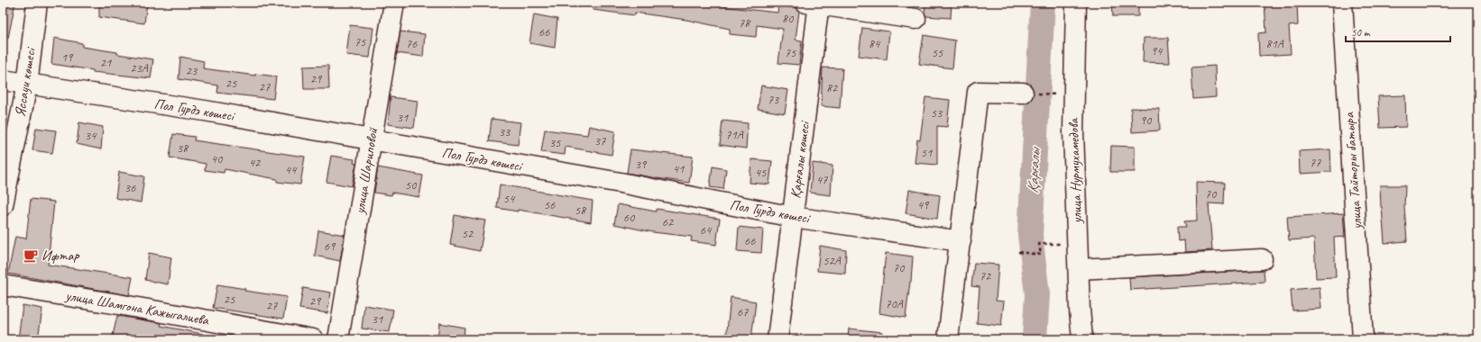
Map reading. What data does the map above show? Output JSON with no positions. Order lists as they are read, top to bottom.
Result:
{
  "streets": {
    "street": [
      "Яссауи көшесі",
      "Пол Гурдэ көшесі",
      "Қарғалы көшесі",
      "улица Шариповой",
      "улица Нурмухамедова",
      "улица Тайторы батыра",
      "улица Шамгона Кажыгалиева"
    ]
  },
  "crossings": [
    ["Яссауи көшесі", "Пол Гурдэ көшесі"],
    ["Пол Гурдэ көшесі", "Қарғалы көшесі"],
    ["Пол Гурдэ көшесі", "улица Шариповой"]
  ],
  "water": ["Қарғалы"],
  "places": {
    "cafe": ["Ифтар"]
  },
  "house_numbers": [
    "80",
    "78",
    "66",
    "75",
    "76",
    "84",
    "81А",
    "94",
    "75",
    "55",
    "19",
    "21",
    "23А",
    "23",
    "29",
    "25",
    "27",
    "82",
    "73",
    "53",
    "31",
    "90",
    "33",
    "71А",
    "34",
    "37",
    "35",
    "38",
    "51",
    "40",
    "42",
    "77",
    "39",
    "41",
    "44",
    "45",
    "47",
    "50",
    "36",
    "70",
    "54",
    "56",
    "49",
    "58",
    "60",
    "62",
    "64",
    "52",
    "66",
    "69",
    "52А",
    "70",
    "72",
    "25",
    "29",
    "70А",
    "27",
    "67",
    "31"
  ],
  "scale_bar": "50 m"
}
